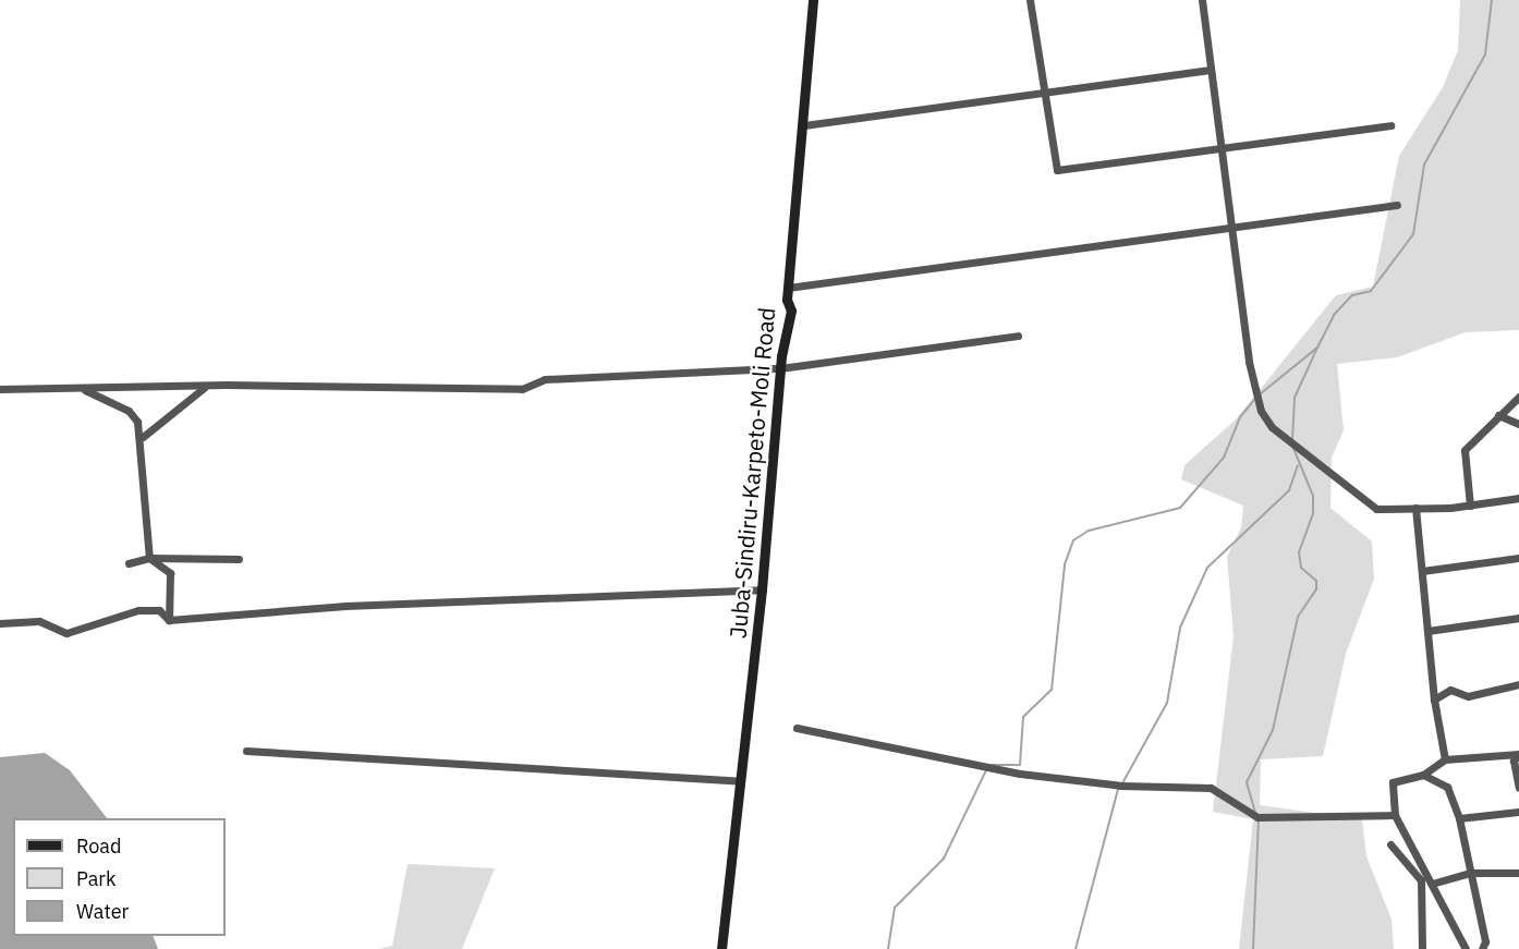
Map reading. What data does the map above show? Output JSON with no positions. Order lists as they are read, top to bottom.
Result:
{
  "streets": {
    "main road": ["Juba-Sindiru-Karpeto-Moli Road"]
  },
  "legend": ["Road", "Park", "Water"]
}
